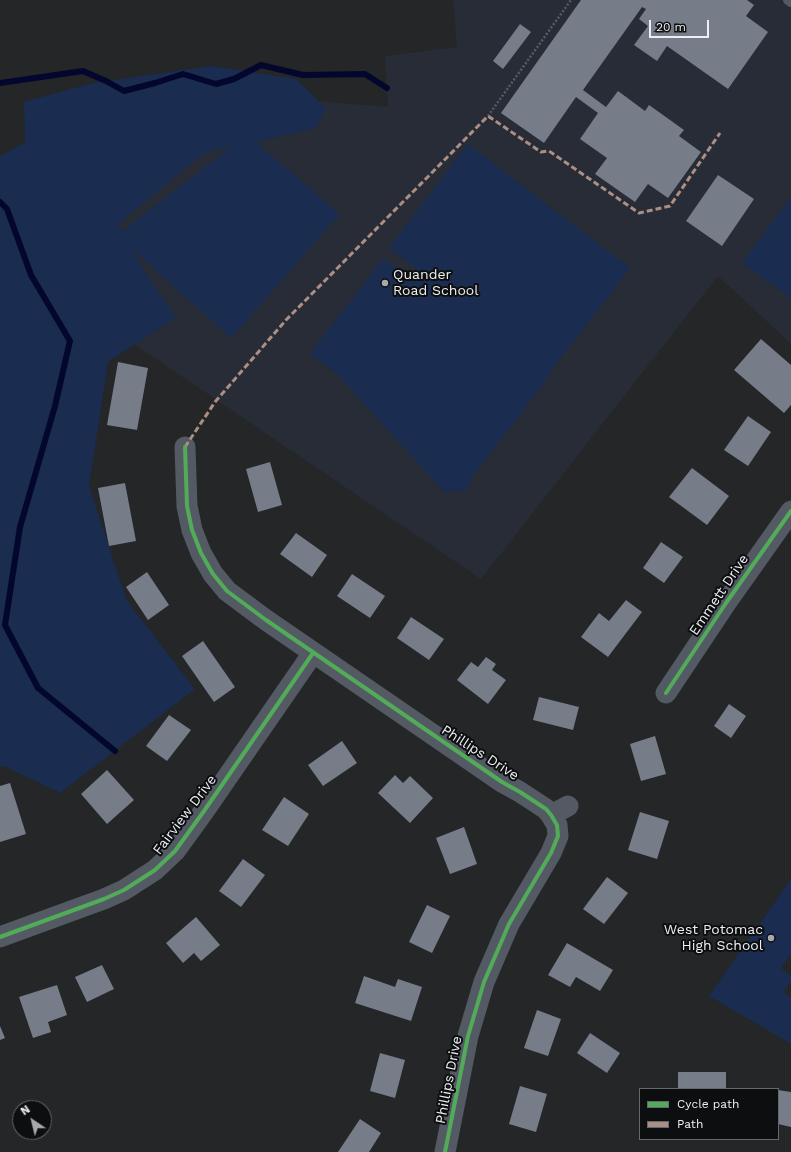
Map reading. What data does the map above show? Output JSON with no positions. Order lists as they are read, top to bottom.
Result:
{
  "streets": {
    "street": ["Emmett Drive", "Phillips Drive", "Fairview Drive"]
  },
  "crossings": [
    ["Phillips Drive", "Fairview Drive"]
  ],
  "places": ["Quander Road School", "West Potomac High School"],
  "legend": ["Cycle path", "Path"],
  "scale_bar": "20 m",
  "north": "top left"
}
